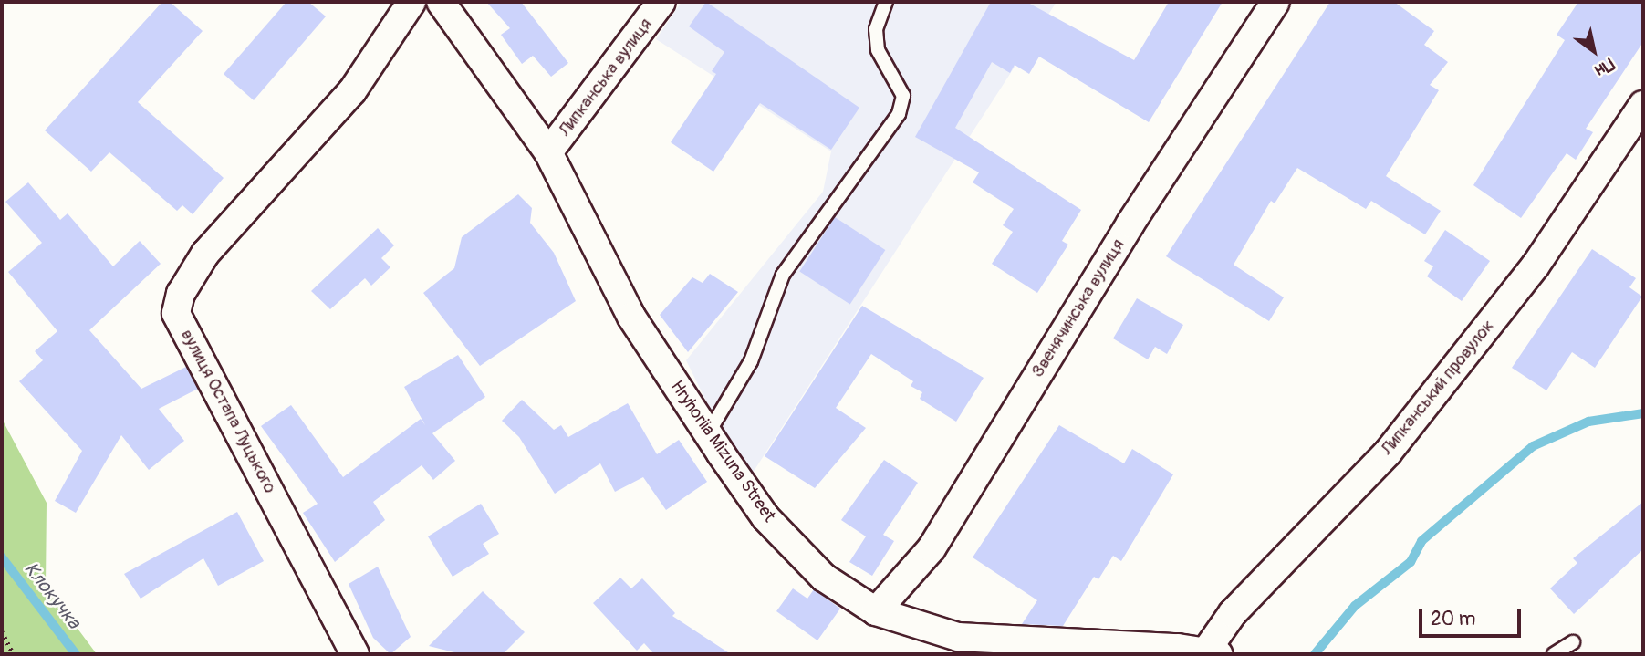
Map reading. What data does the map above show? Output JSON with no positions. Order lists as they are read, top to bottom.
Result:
{
  "streets": {
    "street": [
      "Липканська вулиця",
      "Звенячинська вулиця",
      "Липканський провулок",
      "вулиця Остапа Луцького",
      "Hryhoriia Mizuna Street"
    ]
  },
  "crossings": [
    ["Липканська вулиця", "Hryhoriia Mizuna Street"],
    ["Звенячинська вулиця", "Hryhoriia Mizuna Street"],
    ["Липканський провулок", "Hryhoriia Mizuna Street"]
  ],
  "water": ["Клокучка"],
  "scale_bar": "20 m",
  "north": "bottom right"
}
